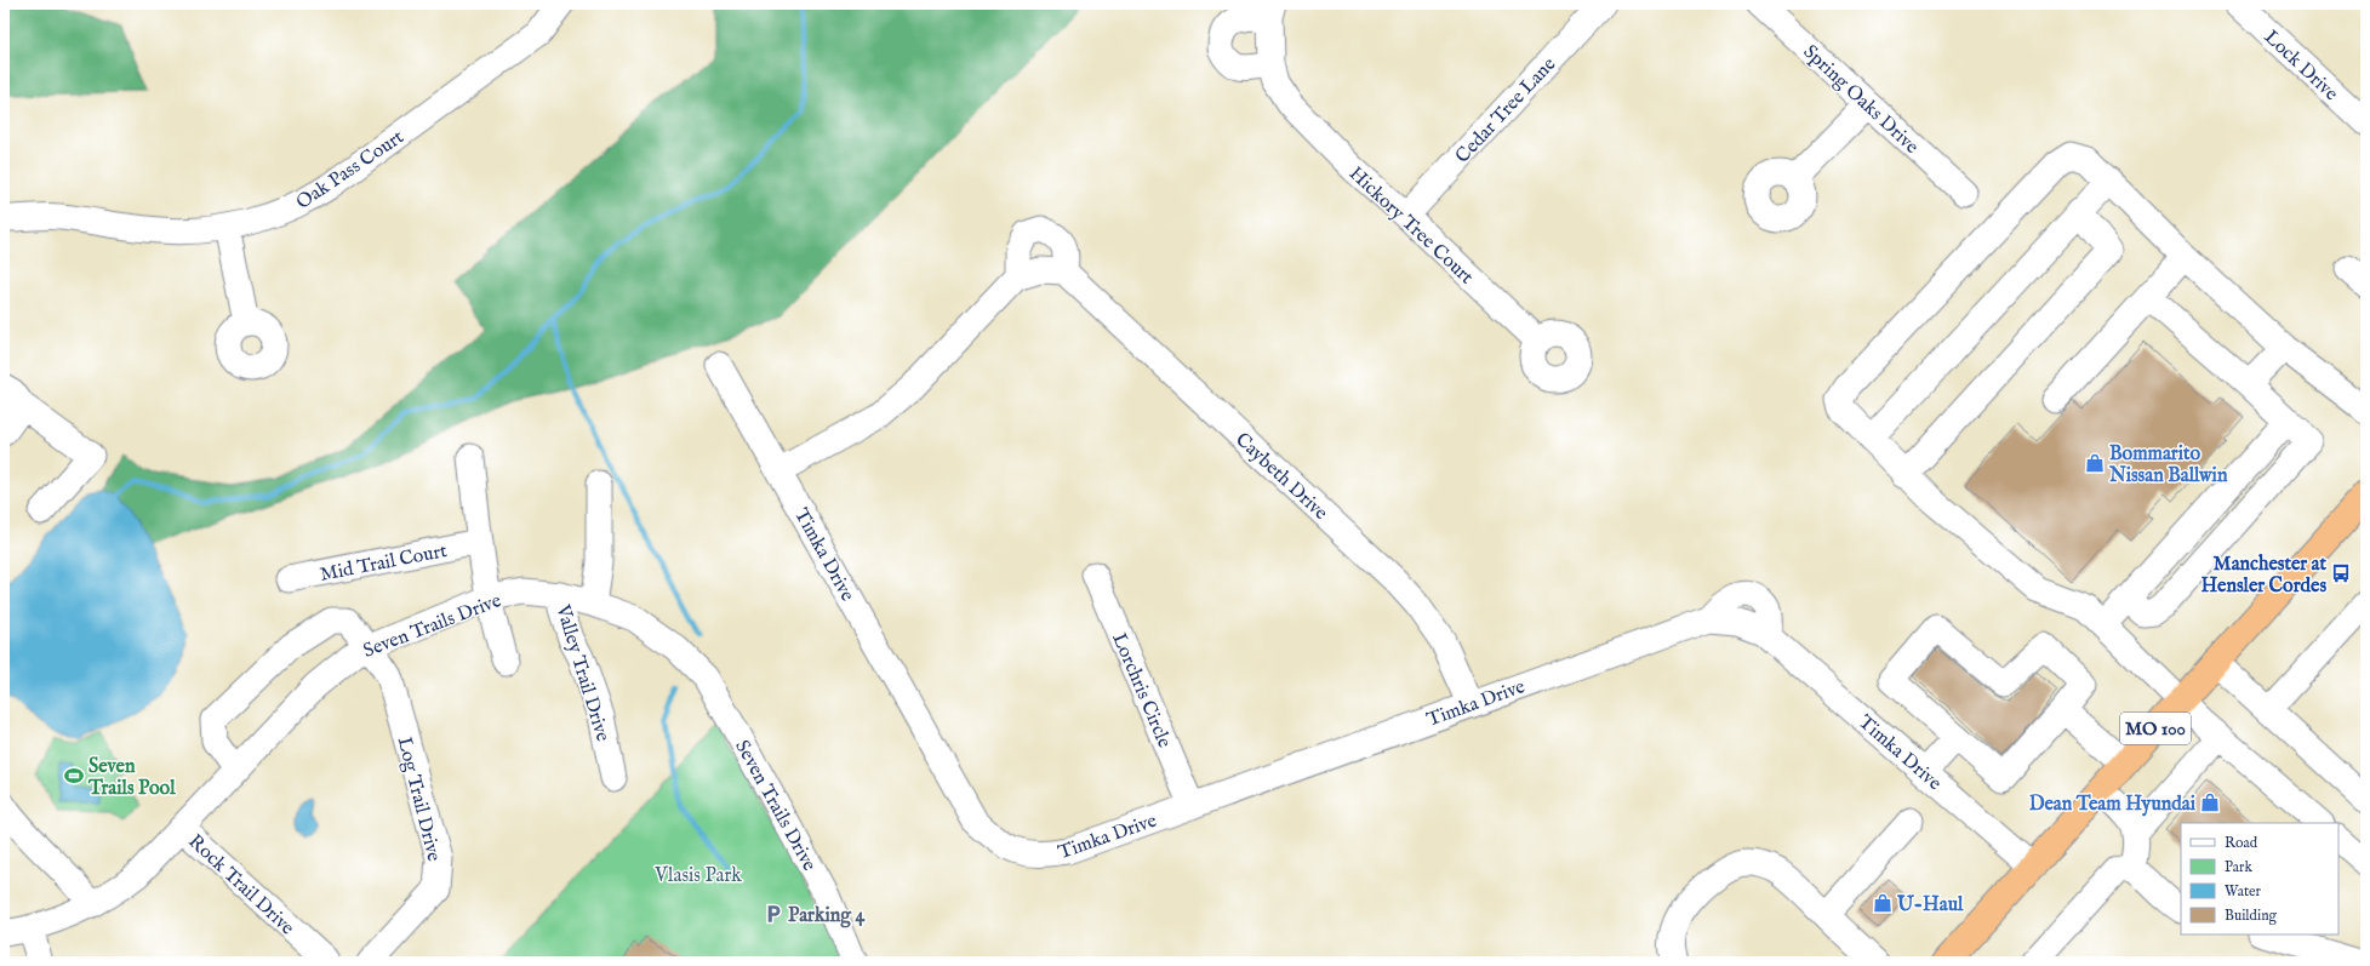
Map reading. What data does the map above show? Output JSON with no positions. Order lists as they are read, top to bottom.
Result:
{
  "streets": {
    "highway": ["MO 100"],
    "street": [
      "Lock Drive",
      "Spring Oaks Drive",
      "Cedar Tree Lane",
      "Oak Pass Court",
      "Hickory Tree Court",
      "Caybeth Drive",
      "Timka Drive",
      "Mid Trail Court",
      "Seven Trails Drive",
      "Valley Trail Drive",
      "Lorchris Circle",
      "Log Trail Drive",
      "Rock Trail Drive"
    ]
  },
  "crossings": [
    ["Cedar Tree Lane", "Hickory Tree Court"],
    ["Caybeth Drive", "Timka Drive"],
    ["Timka Drive", "Lorchris Circle"],
    ["Timka Drive", "MO 100"],
    ["Seven Trails Drive", "Valley Trail Drive"],
    ["Seven Trails Drive", "Log Trail Drive"],
    ["Seven Trails Drive", "Rock Trail Drive"]
  ],
  "parks": ["Vlasis Park"],
  "places": {
    "shop": ["Bommarito Nissan Ballwin", "Dean Team Hyundai", "U-Haul"],
    "bus stop": ["Manchester at Hensler Cordes"],
    "sports": ["Seven Trails Pool"],
    "parking": ["Parking 4"]
  },
  "legend": [
    "Road",
    "Park",
    "Water",
    "Building"
  ]
}
